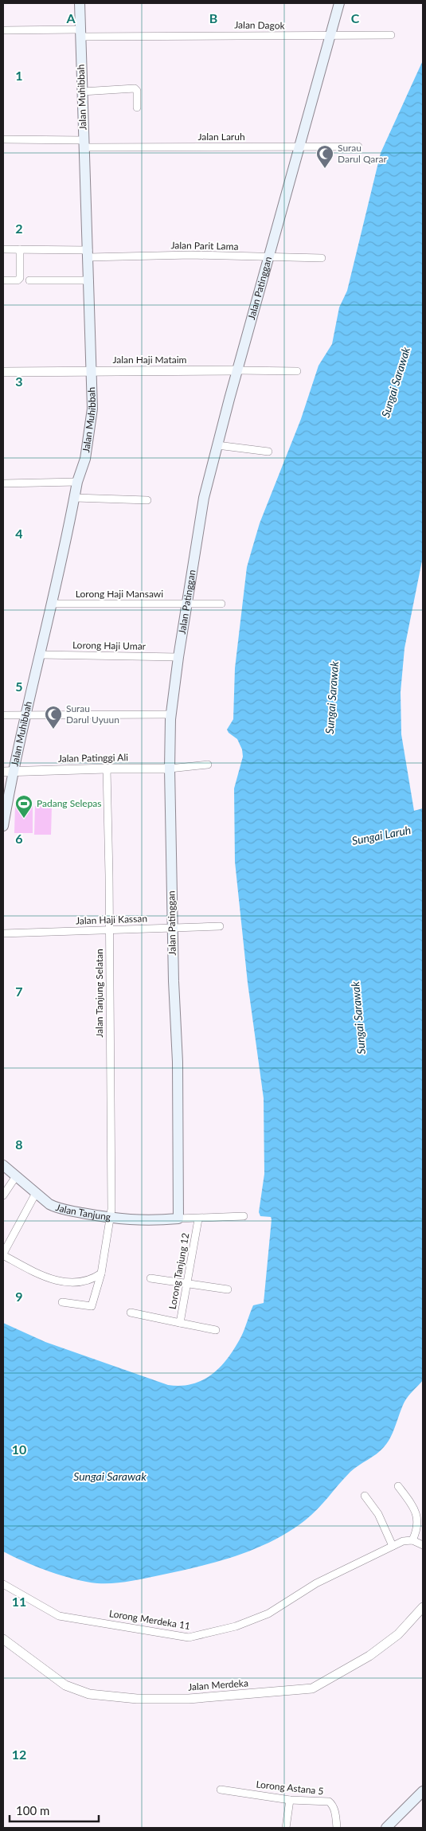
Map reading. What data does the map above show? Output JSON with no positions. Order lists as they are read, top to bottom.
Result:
{
  "streets": {
    "main road": ["Jalan Muhibbah", "Jalan Patinggan", "Jalan Tanjung"],
    "street": [
      "Jalan Dagok",
      "Jalan Laruh",
      "Jalan Parit Lama",
      "Jalan Haji Mataim",
      "Lorong Haji Mansawi",
      "Lorong Haji Umar",
      "Jalan Patinggi Ali",
      "Jalan Haji Kassan",
      "Jalan Tanjung Selatan",
      "Lorong Tanjung 12",
      "Lorong Merdeka 11",
      "Jalan Merdeka",
      "Lorong Astana 5"
    ]
  },
  "crossings": [
    ["Jalan Dagok", "Jalan Muhibbah"],
    ["Jalan Dagok", "Jalan Patinggan"],
    ["Jalan Muhibbah", "Jalan Laruh"],
    ["Jalan Muhibbah", "Jalan Parit Lama"],
    ["Jalan Muhibbah", "Jalan Haji Mataim"],
    ["Jalan Muhibbah", "Lorong Haji Mansawi"],
    ["Jalan Muhibbah", "Lorong Haji Umar"],
    ["Jalan Muhibbah", "Jalan Patinggi Ali"],
    ["Jalan Laruh", "Jalan Patinggan"],
    ["Jalan Parit Lama", "Jalan Patinggan"],
    ["Jalan Patinggan", "Jalan Haji Mataim"],
    ["Jalan Patinggan", "Lorong Haji Mansawi"],
    ["Jalan Patinggan", "Lorong Haji Umar"],
    ["Jalan Patinggan", "Jalan Patinggi Ali"],
    ["Jalan Patinggan", "Jalan Haji Kassan"],
    ["Jalan Patinggan", "Jalan Tanjung"],
    ["Jalan Patinggan", "Lorong Tanjung 12"],
    ["Jalan Patinggi Ali", "Jalan Tanjung Selatan"],
    ["Jalan Haji Kassan", "Jalan Tanjung Selatan"],
    ["Jalan Tanjung Selatan", "Jalan Tanjung"],
    ["Jalan Tanjung", "Lorong Tanjung 12"]
  ],
  "water": ["Sungai Sarawak", "Sungai Laruh"],
  "places": {
    "mosque": ["Surau Darul Qarar", "Surau Darul Uyuun"],
    "sports": ["Padang Selepas"]
  },
  "scale_bar": "100 m",
  "grid": {
    "columns": ["A", "B", "C"],
    "rows": [
      "1",
      "2",
      "3",
      "4",
      "5",
      "6",
      "7",
      "8",
      "9",
      "10",
      "11",
      "12"
    ]
  }
}
